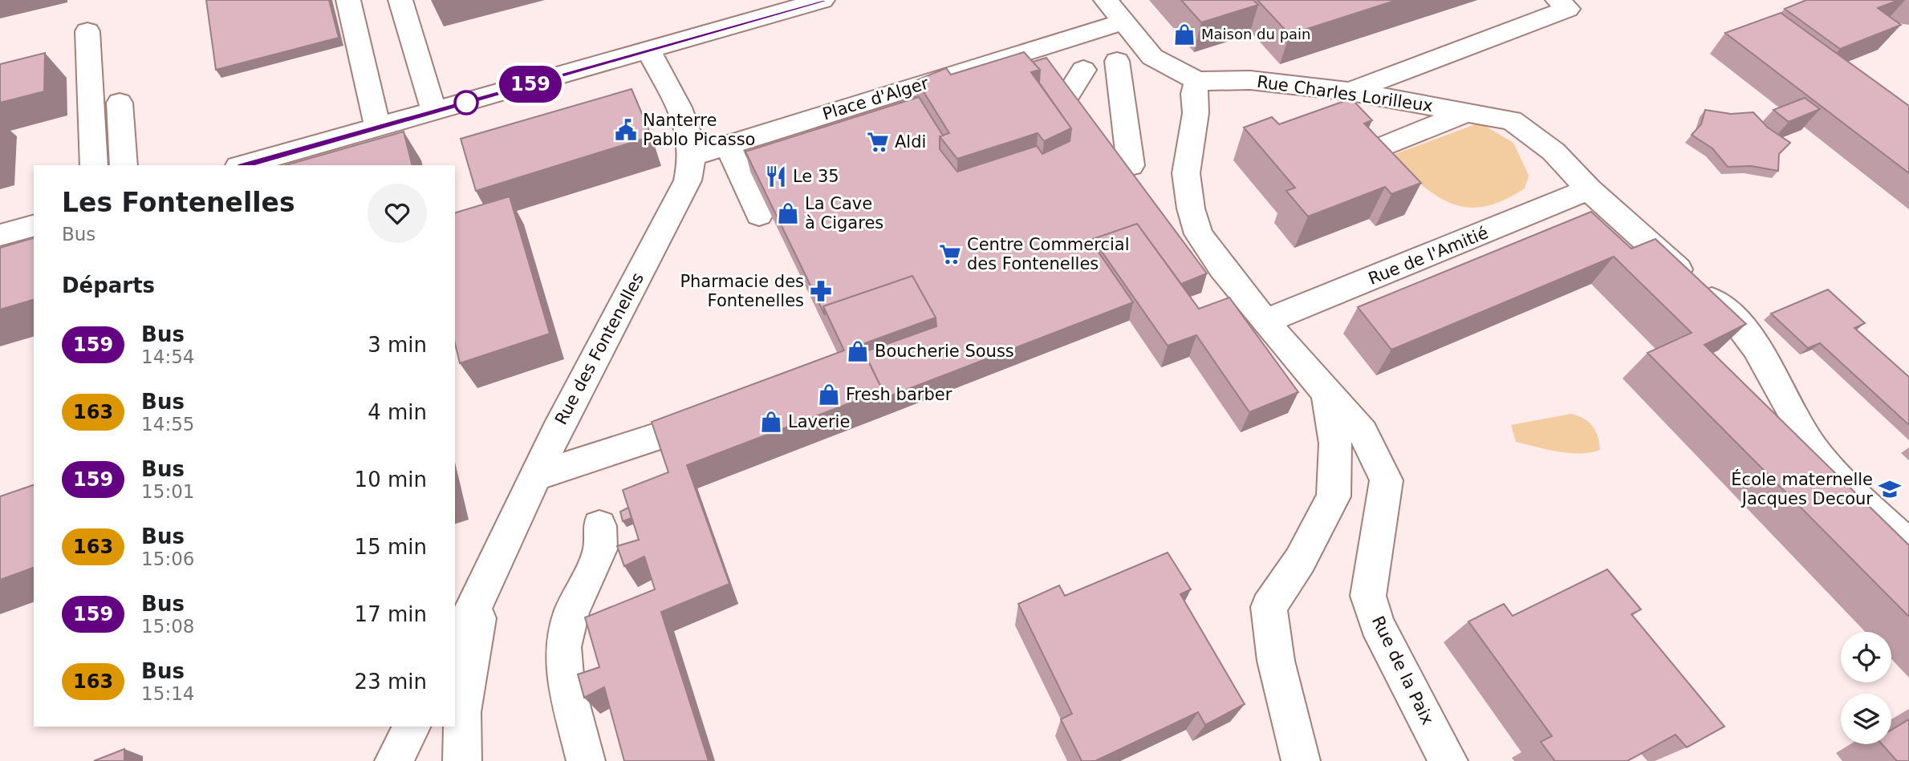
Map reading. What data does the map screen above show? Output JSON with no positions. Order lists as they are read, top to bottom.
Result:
{
  "streets": {
    "street": [
      "Rue Charles Lorilleux",
      "Place d'Alger",
      "Rue de l'Amitié",
      "Rue des Fontenelles",
      "Rue de la Paix"
    ]
  },
  "crossings": [
    ["Rue Charles Lorilleux", "Place d'Alger"],
    ["Rue Charles Lorilleux", "Rue de l'Amitié"],
    ["Rue Charles Lorilleux", "Rue de la Paix"],
    ["Place d'Alger", "Rue des Fontenelles"],
    ["Rue de l'Amitié", "Rue de la Paix"]
  ],
  "places": {
    "shop": [
      "Maison du pain",
      "La Cave à Cigares",
      "Boucherie Souss",
      "Fresh barber",
      "Laverie"
    ],
    "public building": ["Nanterre Pablo Picasso"],
    "supermarket": ["Aldi", "Centre Commercial des Fontenelles"],
    "restaurant": ["Le 35"],
    "pharmacy": ["Pharmacie des Fontenelles"],
    "school or university": ["École maternelle Jacques Decour"]
  },
  "lines": ["bus line 159"],
  "page": {
    "on_map": "159",
    "heading": [
      ["Les Fontenelles", "Bus"],
      "Départs"
    ],
    "list": [
      {
        "mark": "159",
        "name": "Bus",
        "note": "14:54",
        "value": "3 min"
      },
      {
        "mark": "163",
        "name": "Bus",
        "note": "14:55",
        "value": "4 min"
      },
      {
        "mark": "159",
        "name": "Bus",
        "note": "15:01",
        "value": "10 min"
      },
      {
        "mark": "163",
        "name": "Bus",
        "note": "15:06",
        "value": "15 min"
      },
      {
        "mark": "159",
        "name": "Bus",
        "note": "15:08",
        "value": "17 min"
      },
      {
        "mark": "163",
        "name": "Bus",
        "note": "15:14",
        "value": "23 min"
      }
    ]
  }
}
